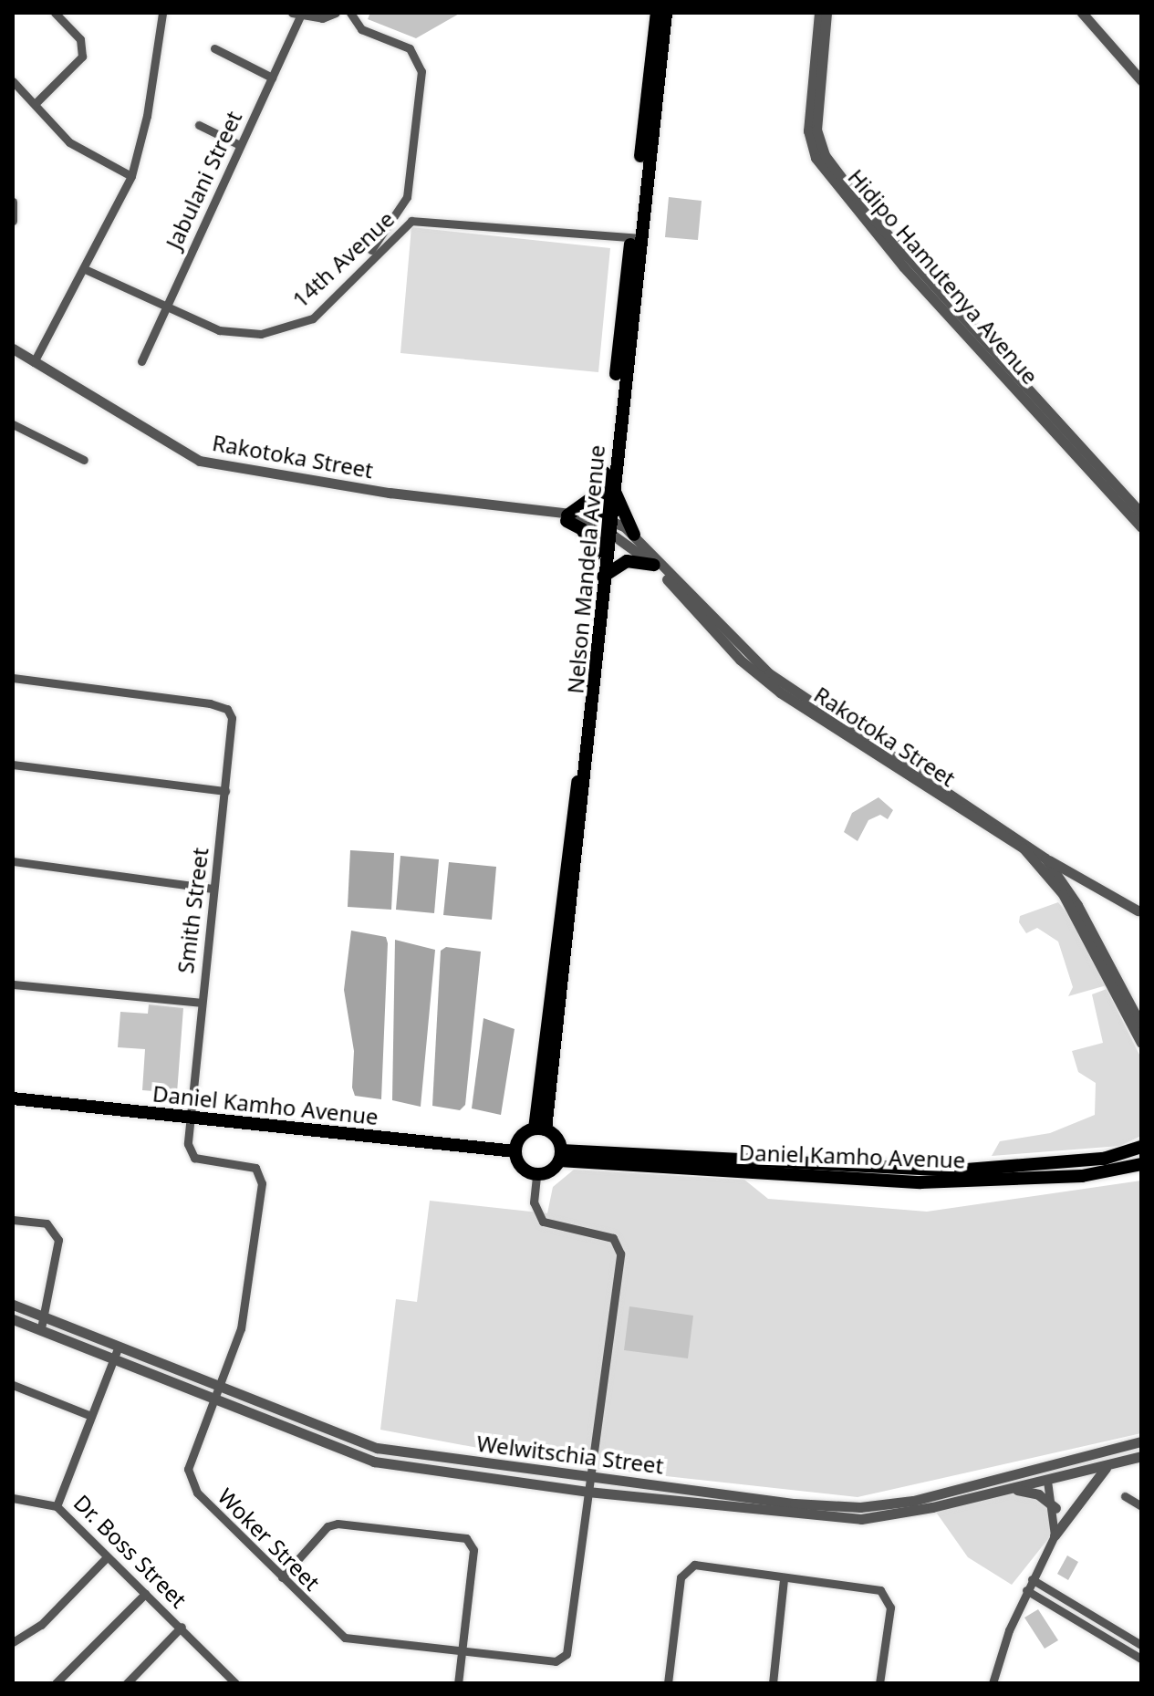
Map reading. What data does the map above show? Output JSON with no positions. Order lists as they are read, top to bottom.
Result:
{
  "streets": {
    "main road": ["Nelson Mandela Avenue", "Daniel Kamho Avenue"],
    "street": [
      "Jabulani Street",
      "14th Avenue",
      "Hidipo Hamutenya Avenue",
      "Rakotoka Street",
      "Smith Street",
      "Welwitschia Street",
      "Woker Street",
      "Dr. Boss Street"
    ]
  },
  "crossings": [
    ["Jabulani Street", "14th Avenue"],
    ["14th Avenue", "Nelson Mandela Avenue"],
    ["Rakotoka Street", "Nelson Mandela Avenue"],
    ["Nelson Mandela Avenue", "Daniel Kamho Avenue"],
    ["Nelson Mandela Avenue", "Woker Street"],
    ["Smith Street", "Daniel Kamho Avenue"],
    ["Smith Street", "Woker Street"],
    ["Daniel Kamho Avenue", "Woker Street"],
    ["Welwitschia Street", "Woker Street"],
    ["Welwitschia Street", "Dr. Boss Street"]
  ]
}
